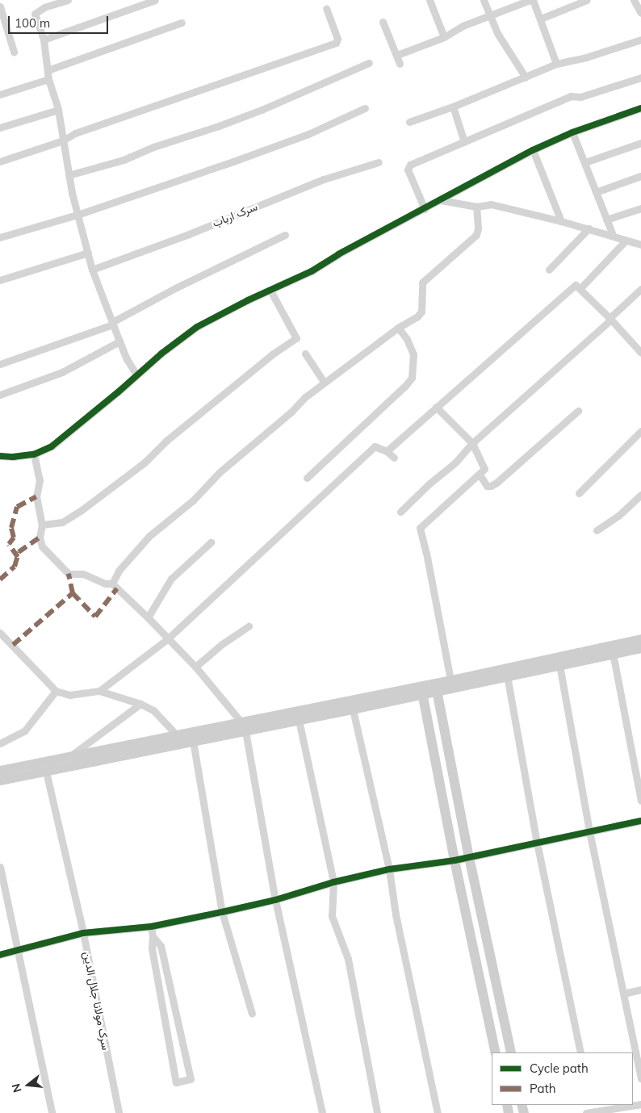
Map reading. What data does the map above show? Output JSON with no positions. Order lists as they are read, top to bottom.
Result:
{
  "streets": {
    "street": ["سرک ارباب", "سرک مولانا جلال الدین"]
  },
  "legend": ["Cycle path", "Path"],
  "scale_bar": "100 m",
  "north": "left"
}
